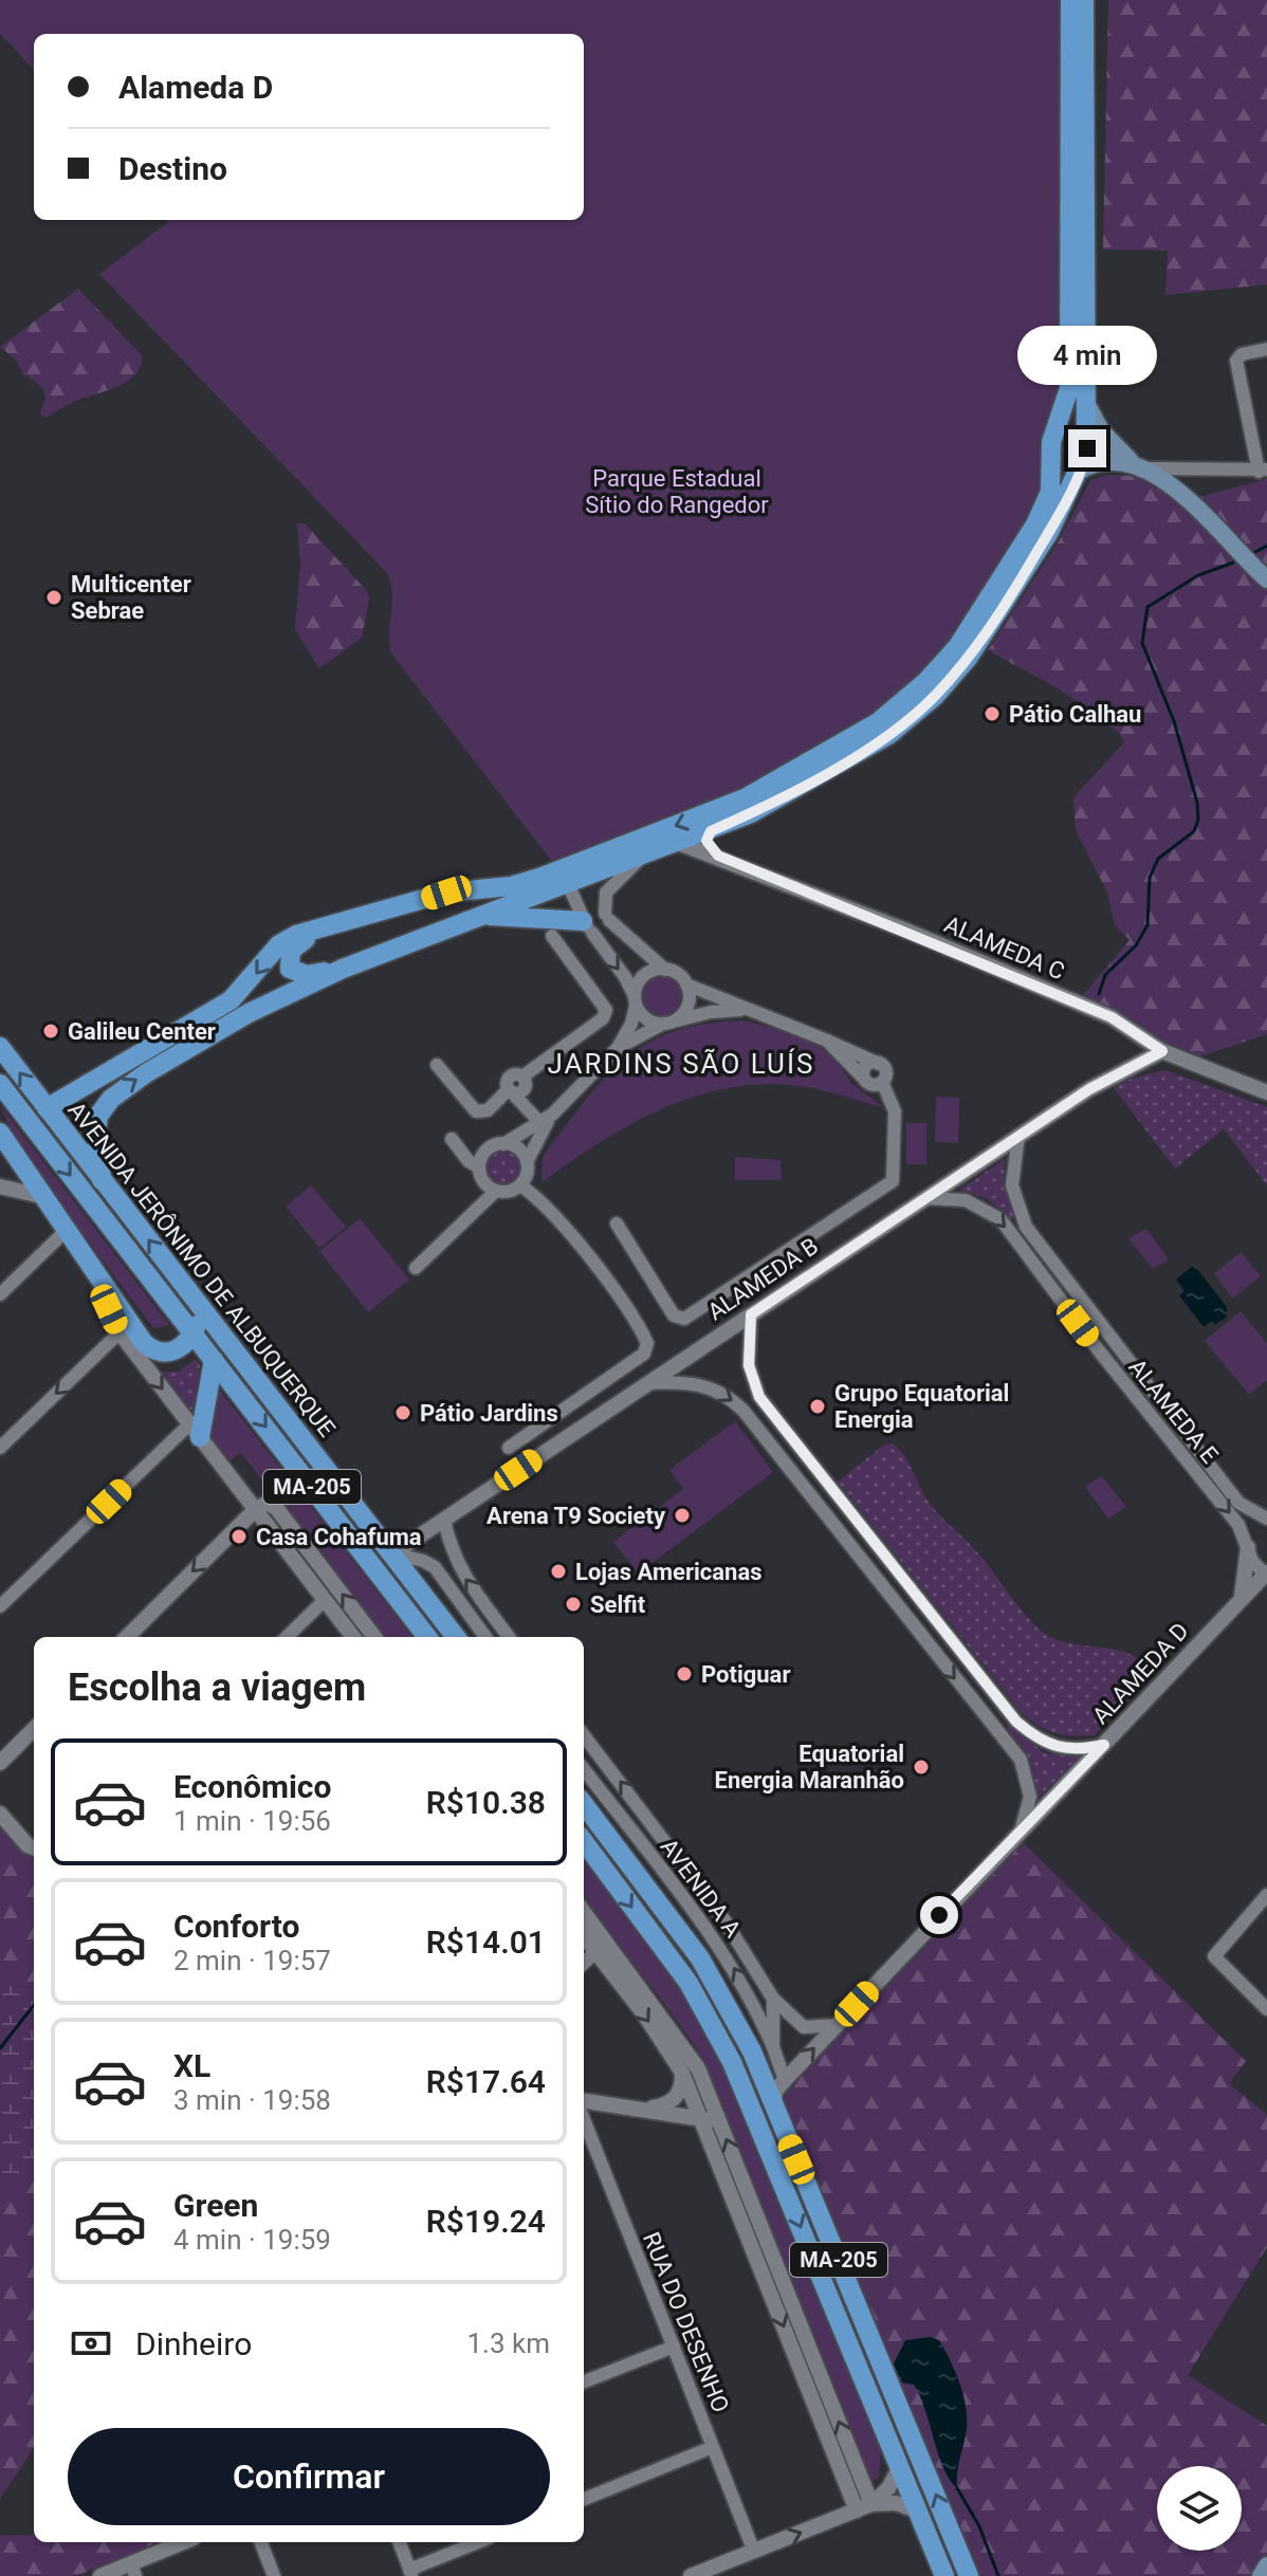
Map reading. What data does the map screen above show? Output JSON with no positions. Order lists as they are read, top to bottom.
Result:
{
  "streets": {
    "main road": ["AVENIDA JERÔNIMO DE ALBUQUERQUE", "MA-205"],
    "street": [
      "ALAMEDA C",
      "ALAMEDA B",
      "ALAMEDA E",
      "ALAMEDA D",
      "AVENIDA A",
      "RUA DO DESENHO"
    ]
  },
  "crossings": [
    ["ALAMEDA C", "ALAMEDA B"],
    ["AVENIDA JERÔNIMO DE ALBUQUERQUE", "ALAMEDA B"],
    ["ALAMEDA B", "ALAMEDA E"],
    ["ALAMEDA E", "ALAMEDA D"],
    ["MA-205", "ALAMEDA D"],
    ["ALAMEDA D", "AVENIDA A"]
  ],
  "districts": ["JARDINS SÃO LUÍS"],
  "parks": ["Parque Estadual Sítio do Rangedor"],
  "places": [
    "Multicenter Sebrae",
    "Pátio Calhau",
    "Galileu Center",
    "Grupo Equatorial Energia",
    "Pátio Jardins",
    "Arena T9 Society",
    "Casa Cohafuma",
    "Lojas Americanas",
    "Selfit",
    "Potiguar",
    "Equatorial Energia Maranhão"
  ],
  "page": {
    "banner": ["Alameda D", "Destino"],
    "bubble": "4 min",
    "heading": "Escolha a viagem",
    "list": [
      {
        "name": "Econômico",
        "note": "1 min · 19:56",
        "value": "R$10.38"
      },
      {
        "name": "Conforto",
        "note": "2 min · 19:57",
        "value": "R$14.01"
      },
      {
        "name": "XL",
        "note": "3 min · 19:58",
        "value": "R$17.64"
      },
      {
        "name": "Green",
        "note": "4 min · 19:59",
        "value": "R$19.24"
      }
    ],
    "pay": ["Dinheiro", "1.3 km"],
    "buttons": "Confirmar"
  }
}
